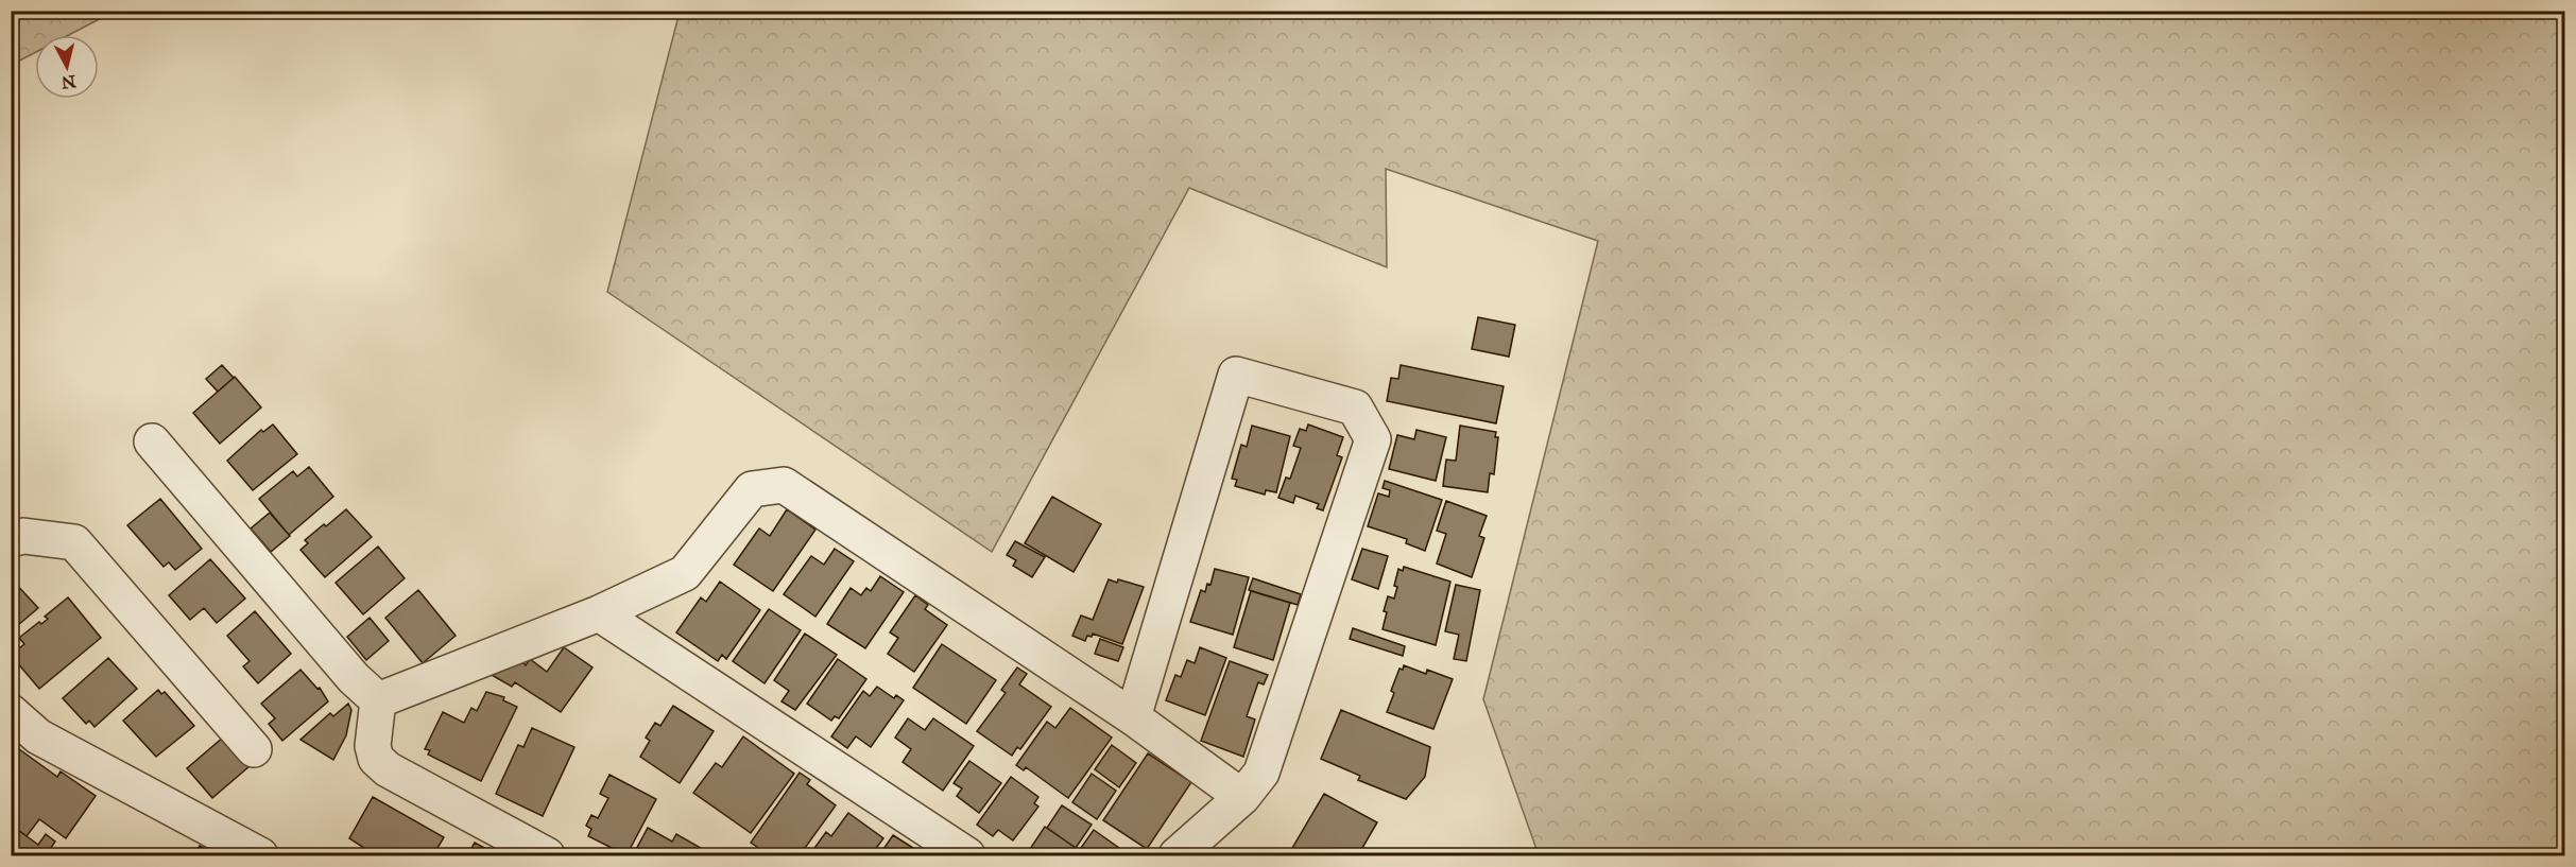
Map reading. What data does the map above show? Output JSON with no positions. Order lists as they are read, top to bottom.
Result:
{
  "north": "bottom"
}
